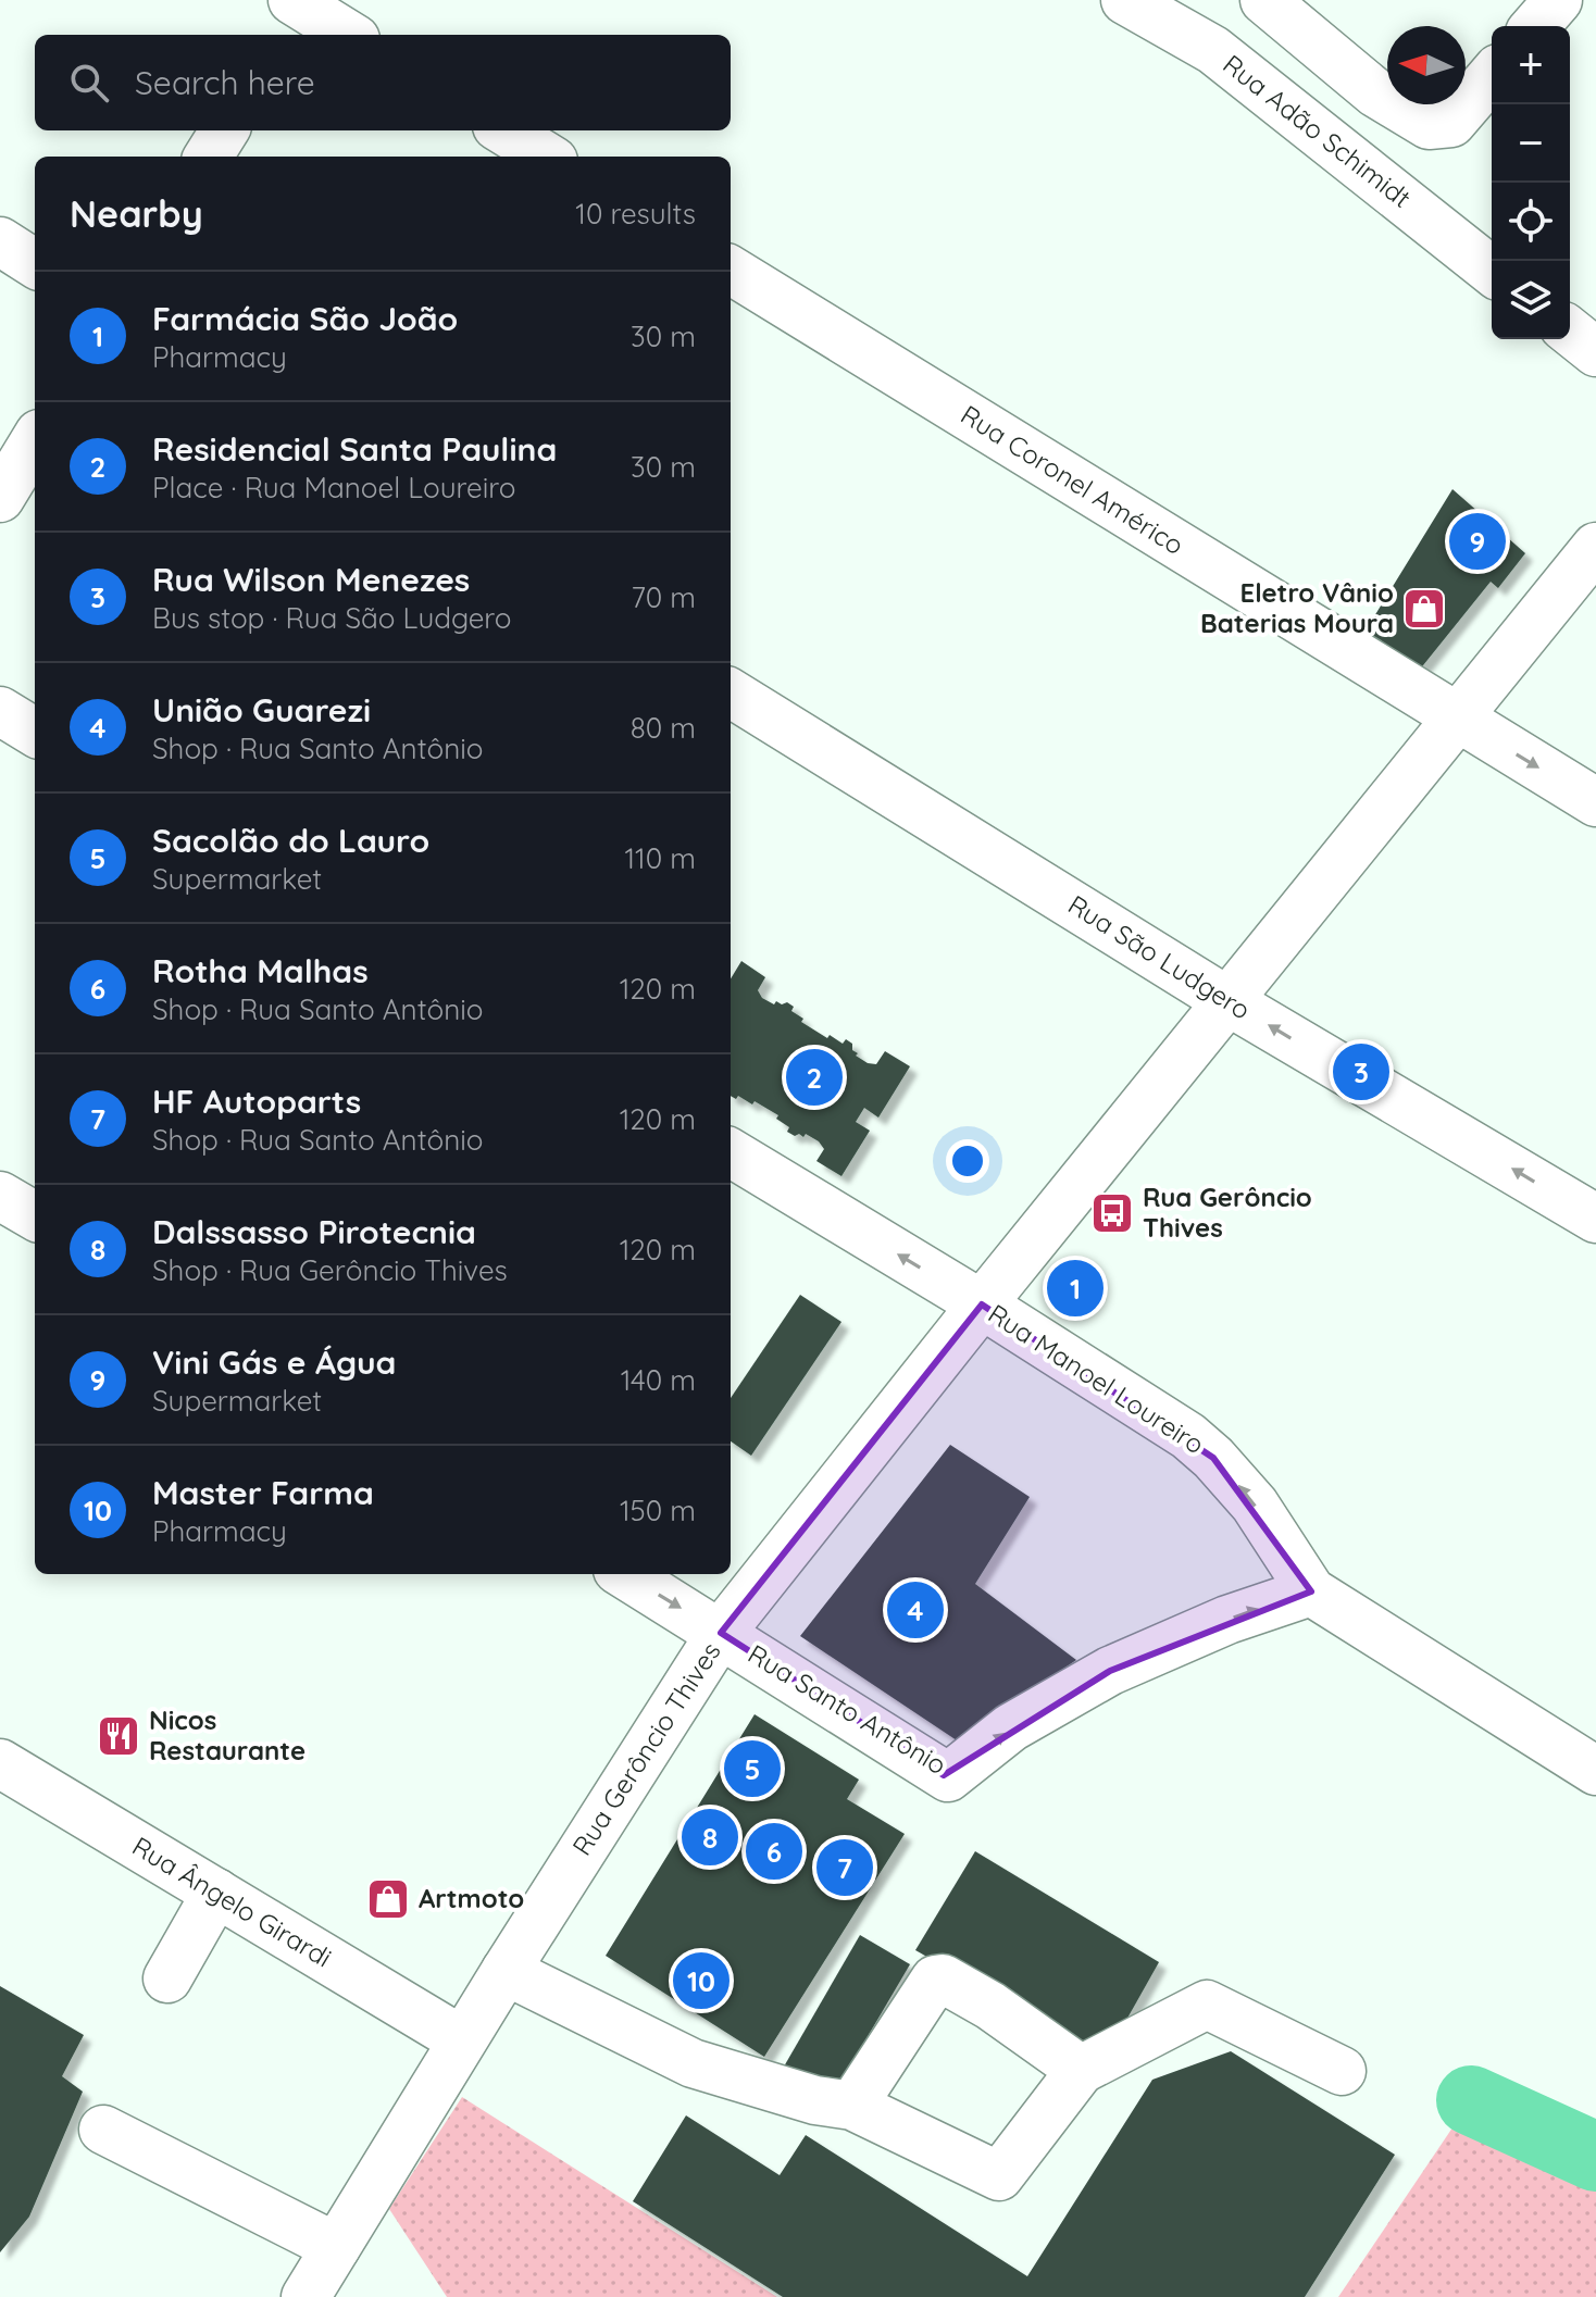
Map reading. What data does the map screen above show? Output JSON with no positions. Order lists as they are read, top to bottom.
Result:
{
  "streets": {
    "street": [
      "Rua Adão Schimidt",
      "Rua Coronel Américo",
      "Rua São Ludgero",
      "Rua Manoel Loureiro",
      "Rua Santo Antônio",
      "Rua Gerôncio Thives",
      "Rua Ângelo Girardi"
    ]
  },
  "crossings": [
    ["Rua Coronel Américo", "Rua Gerôncio Thives"],
    ["Rua São Ludgero", "Rua Gerôncio Thives"],
    ["Rua Manoel Loureiro", "Rua Santo Antônio"],
    ["Rua Manoel Loureiro", "Rua Gerôncio Thives"],
    ["Rua Santo Antônio", "Rua Gerôncio Thives"],
    ["Rua Gerôncio Thives", "Rua Ângelo Girardi"]
  ],
  "one_way": ["Rua São Ludgero", "Rua Manoel Loureiro"],
  "places": {
    "shop": ["Eletro Vânio Baterias Moura", "Artmoto"],
    "bus stop": ["Rua Gerôncio Thives"],
    "restaurant": ["Nicos Restaurante"]
  },
  "north": "left",
  "page": {
    "map_buttons": ["+", "−"],
    "search": "Search here",
    "heading": ["Nearby", "10 results"],
    "list": [
      {
        "mark": "1",
        "name": "Farmácia São João",
        "note": "Pharmacy",
        "value": "30 m"
      },
      {
        "mark": "2",
        "name": "Residencial Santa Paulina",
        "note": "Place · Rua Manoel Loureiro",
        "value": "30 m"
      },
      {
        "mark": "3",
        "name": "Rua Wilson Menezes",
        "note": "Bus stop · Rua São Ludgero",
        "value": "70 m"
      },
      {
        "mark": "4",
        "name": "União Guarezi",
        "note": "Shop · Rua Santo Antônio",
        "value": "80 m"
      },
      {
        "mark": "5",
        "name": "Sacolão do Lauro",
        "note": "Supermarket",
        "value": "110 m"
      },
      {
        "mark": "6",
        "name": "Rotha Malhas",
        "note": "Shop · Rua Santo Antônio",
        "value": "120 m"
      },
      {
        "mark": "7",
        "name": "HF Autoparts",
        "note": "Shop · Rua Santo Antônio",
        "value": "120 m"
      },
      {
        "mark": "8",
        "name": "Dalssasso Pirotecnia",
        "note": "Shop · Rua Gerôncio Thives",
        "value": "120 m"
      },
      {
        "mark": "9",
        "name": "Vini Gás e Água",
        "note": "Supermarket",
        "value": "140 m"
      },
      {
        "mark": "10",
        "name": "Master Farma",
        "note": "Pharmacy",
        "value": "150 m"
      }
    ],
    "pins": [
      "9",
      "3",
      "2",
      "1",
      "4",
      "5",
      "8",
      "6",
      "7",
      "10"
    ]
  }
}
